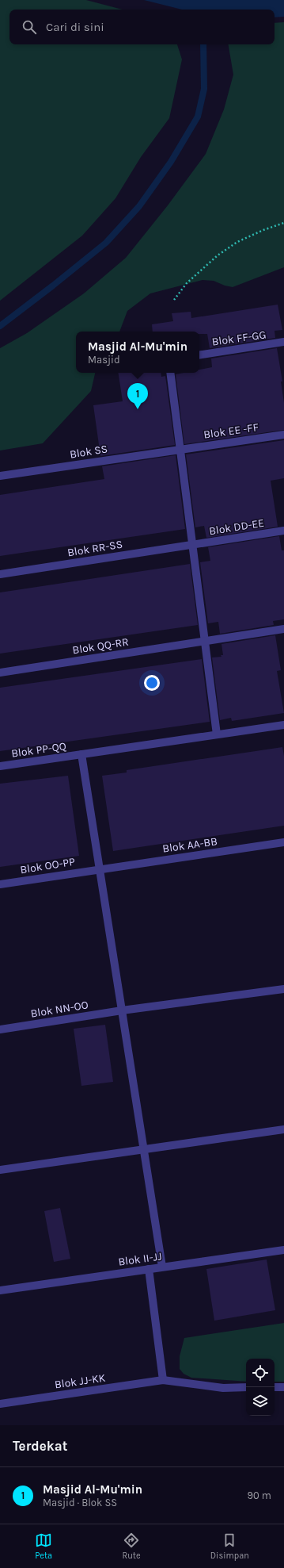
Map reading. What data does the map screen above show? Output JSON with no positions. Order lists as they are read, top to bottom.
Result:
{
  "streets": {
    "street": [
      "Blok FF-GG",
      "Blok EE -FF",
      "Blok SS",
      "Blok DD-EE",
      "Blok RR-SS",
      "Blok QQ-RR",
      "Blok PP-QQ",
      "Blok AA-BB",
      "Blok OO-PP",
      "Blok NN-OO",
      "Blok II-JJ",
      "Blok JJ-KK"
    ]
  },
  "crossings": [
    ["Blok EE -FF", "Blok SS"],
    ["Blok DD-EE", "Blok RR-SS"],
    ["Blok AA-BB", "Blok OO-PP"]
  ],
  "page": {
    "search": "Cari di sini",
    "popup": ["Masjid Al-Mu'min", "Masjid"],
    "pins": "1",
    "heading": "Terdekat",
    "list": [
      {
        "mark": "1",
        "name": "Masjid Al-Mu'min",
        "note": "Masjid · Blok SS",
        "value": "90 m"
      }
    ],
    "nav": ["Peta", "Rute", "Disimpan"]
  }
}
